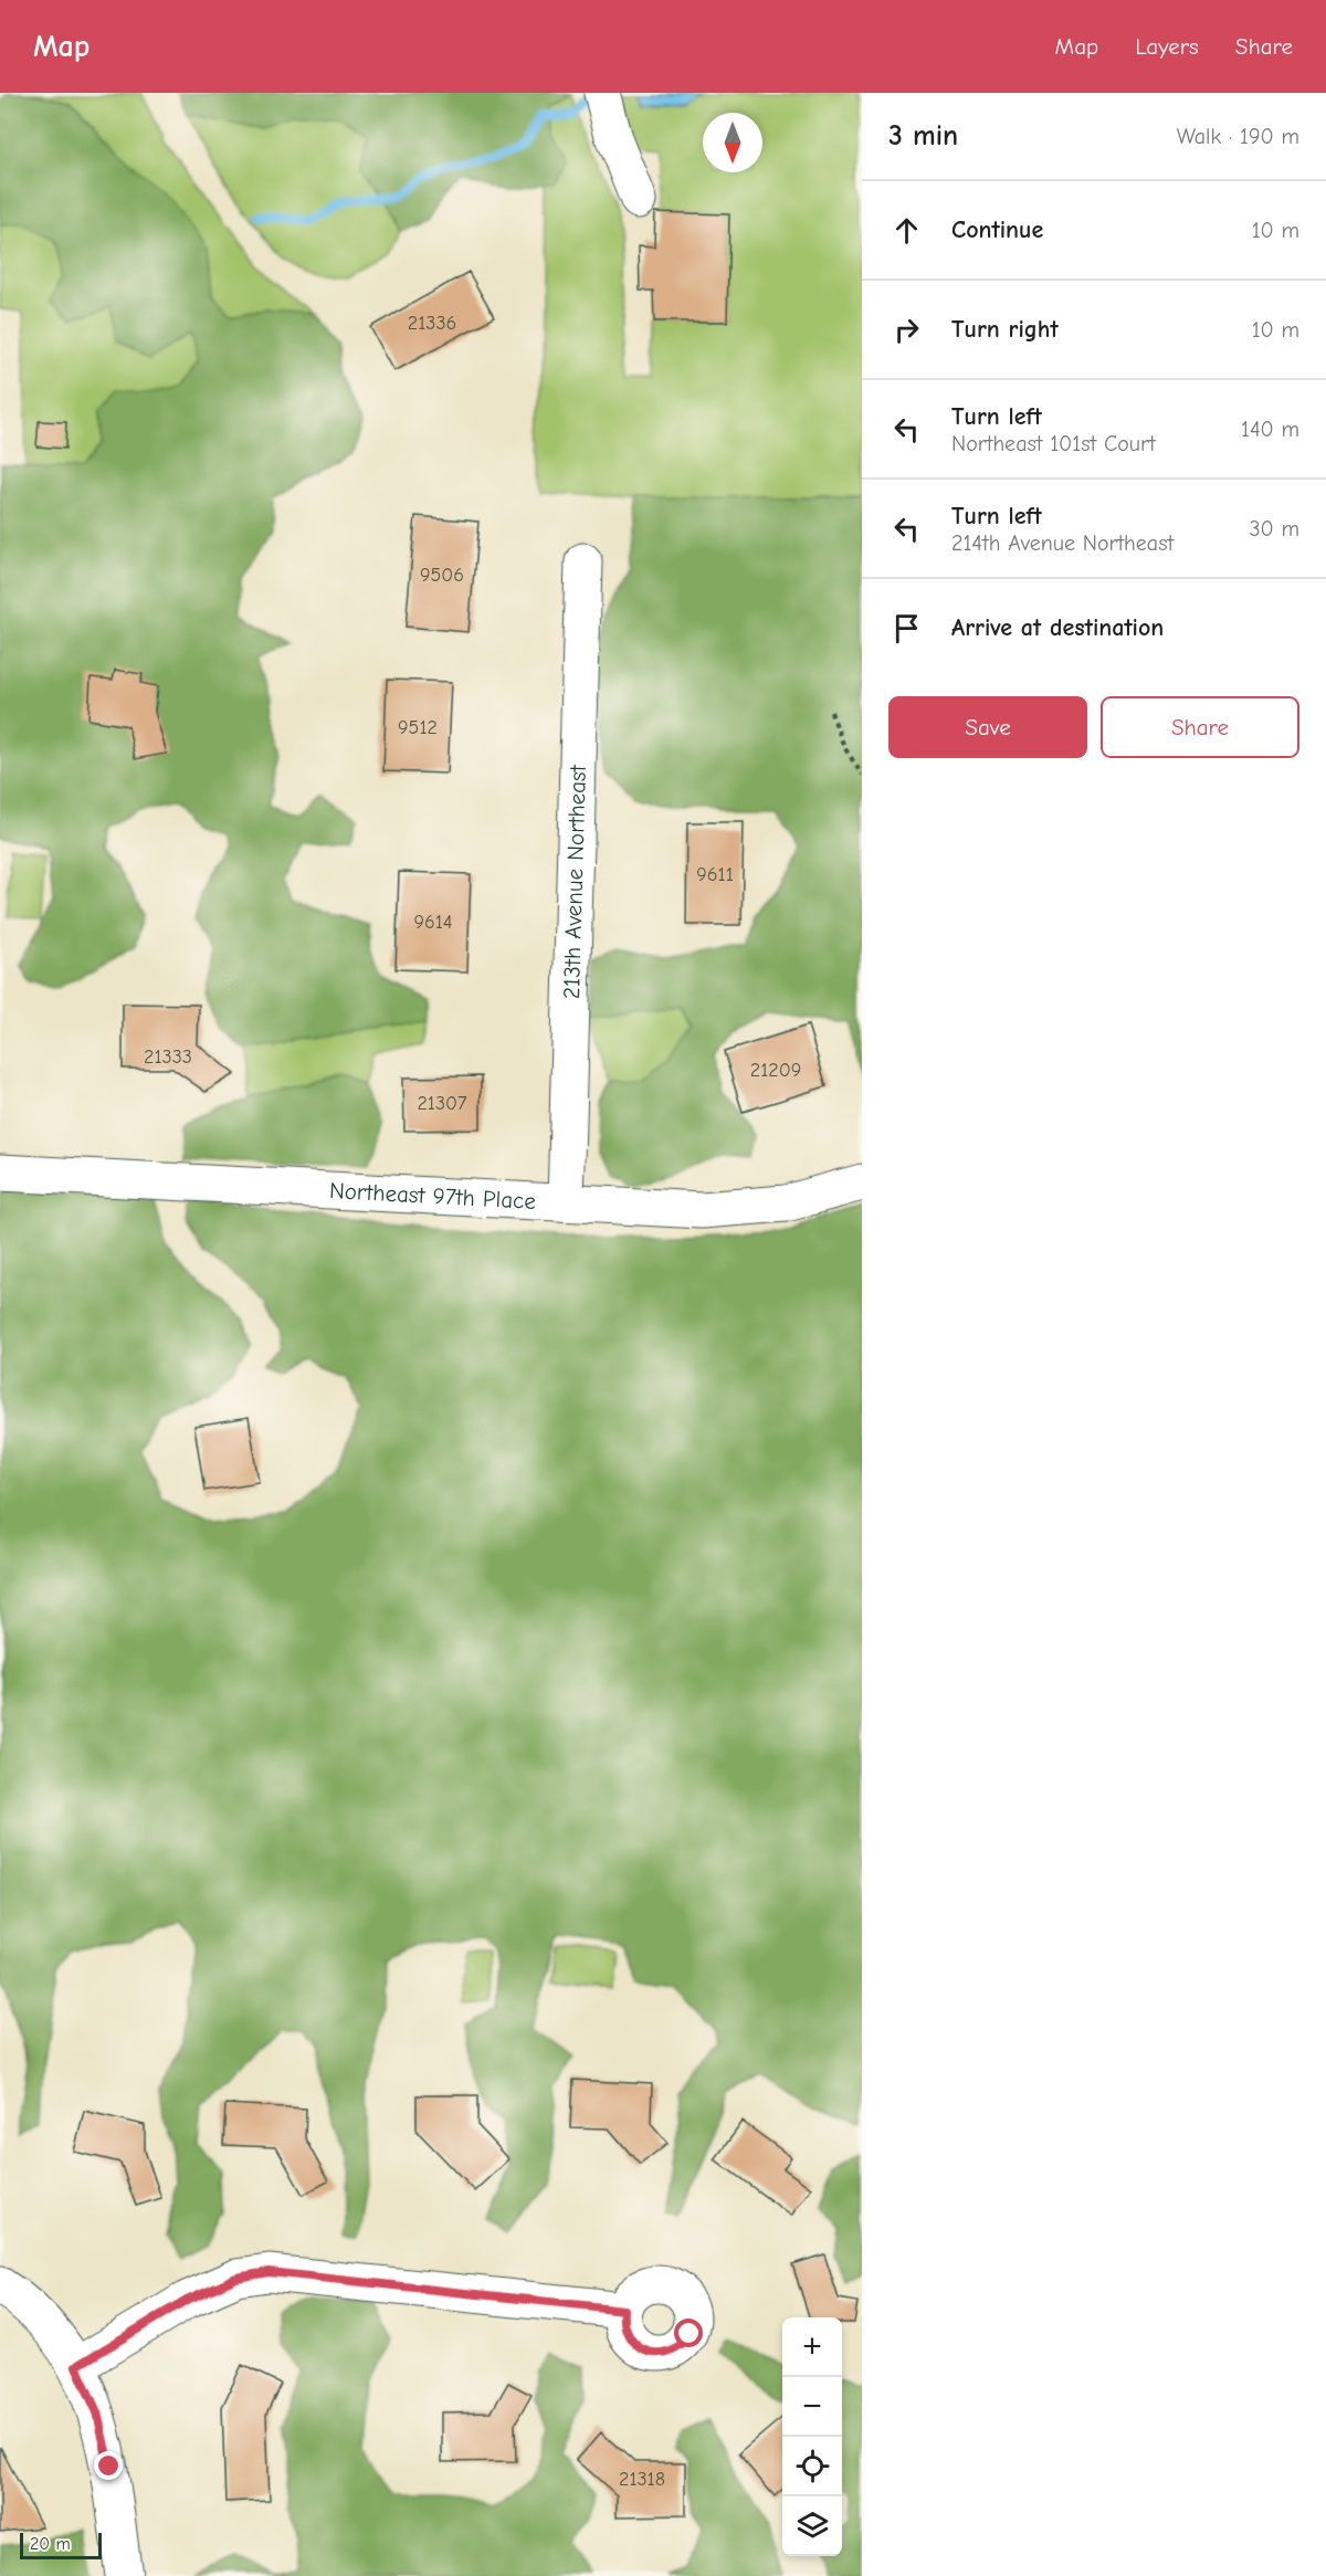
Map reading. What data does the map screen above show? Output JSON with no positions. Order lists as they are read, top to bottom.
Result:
{
  "streets": {
    "street": ["213th Avenue Northeast", "Northeast 97th Place"]
  },
  "crossings": [
    ["213th Avenue Northeast", "Northeast 97th Place"]
  ],
  "house_numbers": [
    "21336",
    "9506",
    "9512",
    "9611",
    "9614",
    "21333",
    "21209",
    "21307",
    "21318"
  ],
  "scale_bar": "20 m",
  "north": "bottom",
  "page": {
    "header": "Map",
    "nav": ["Map", "Layers", "Share"],
    "heading": ["3 min", "Walk · 190 m"],
    "list": [
      ["Continue", "10 m"],
      ["Turn right", "10 m"],
      ["Turn left", "Northeast 101st Court", "140 m"],
      ["Turn left", "214th Avenue Northeast", "30 m"],
      "Arrive at destination"
    ],
    "buttons": ["Save", "Share"],
    "map_buttons": ["+", "−"],
    "scale": "20 m"
  }
}
